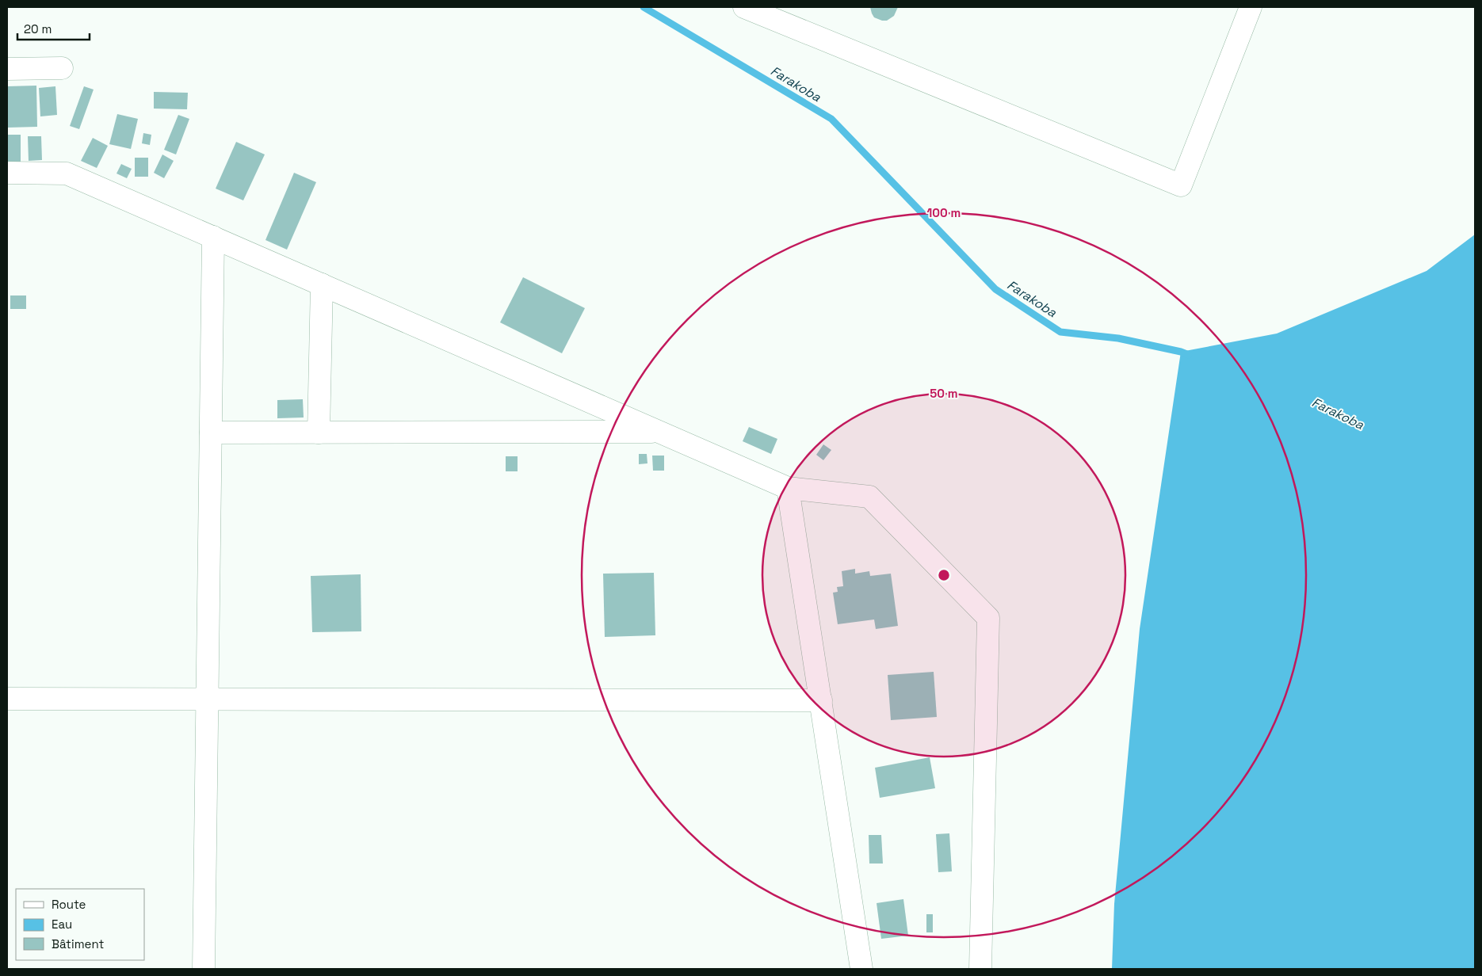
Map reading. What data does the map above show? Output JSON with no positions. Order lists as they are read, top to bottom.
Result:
{
  "water": ["Farakoba"],
  "legend": ["Route", "Eau", "Bâtiment"],
  "scale_bar": "20 m",
  "rings": ["100 m", "50 m"]
}
